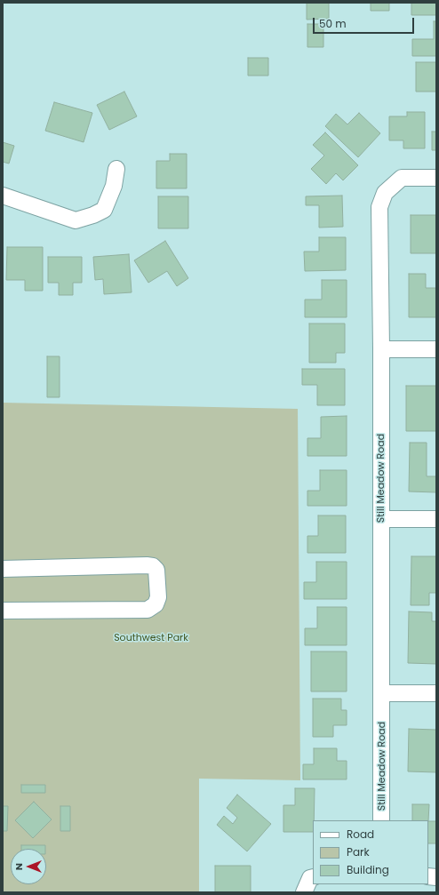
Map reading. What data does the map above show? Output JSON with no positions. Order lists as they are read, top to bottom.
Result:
{
  "streets": {
    "street": ["Still Meadow Road"]
  },
  "parks": ["Southwest Park"],
  "legend": ["Road", "Park", "Building"],
  "scale_bar": "50 m",
  "north": "left"
}
